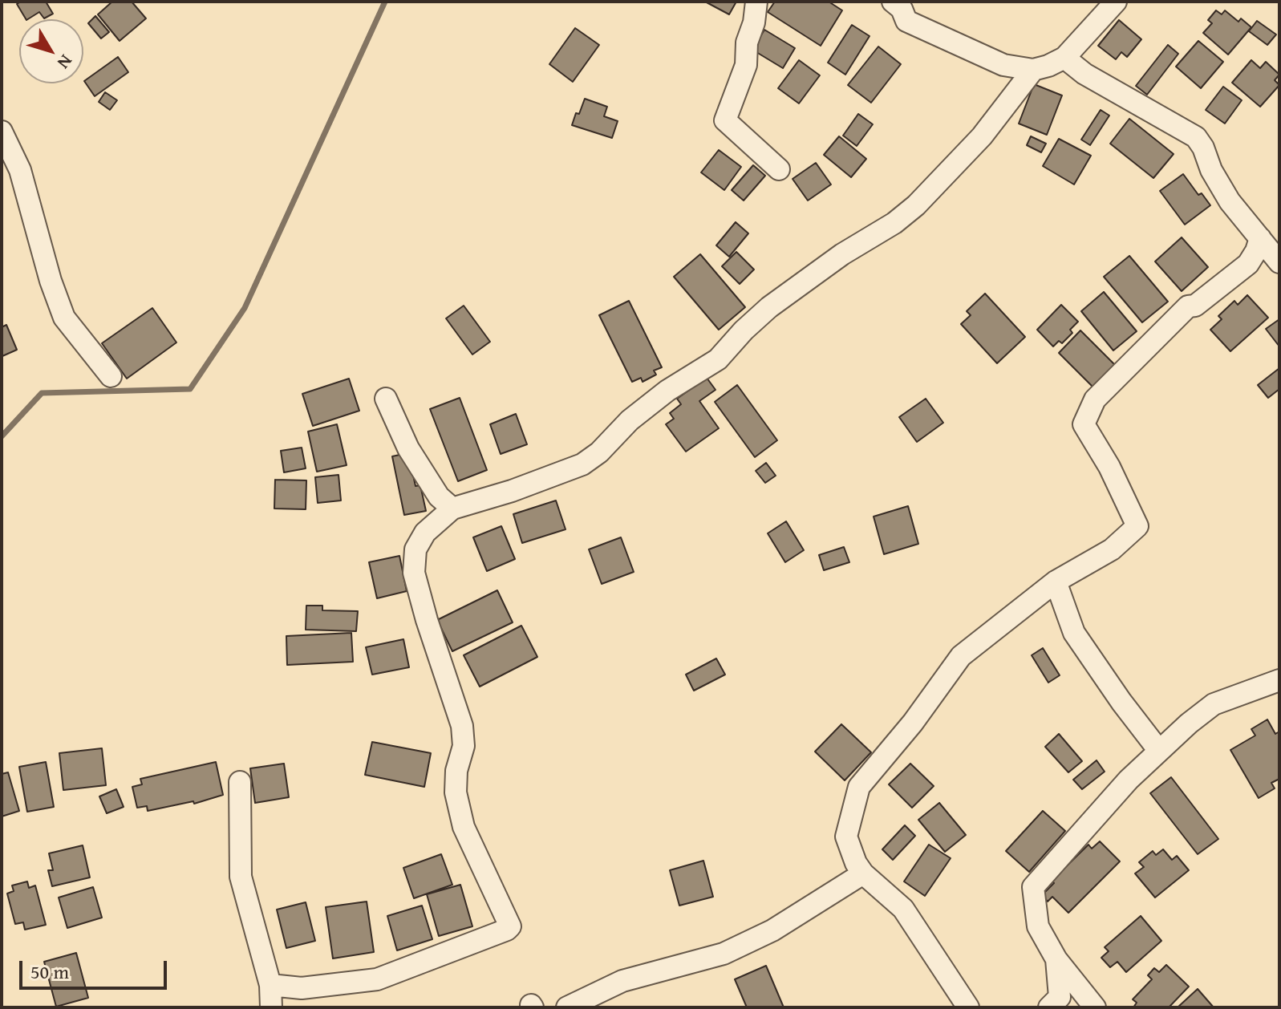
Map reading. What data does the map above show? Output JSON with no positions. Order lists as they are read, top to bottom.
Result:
{
  "scale_bar": "50 m",
  "north": "bottom right"
}
